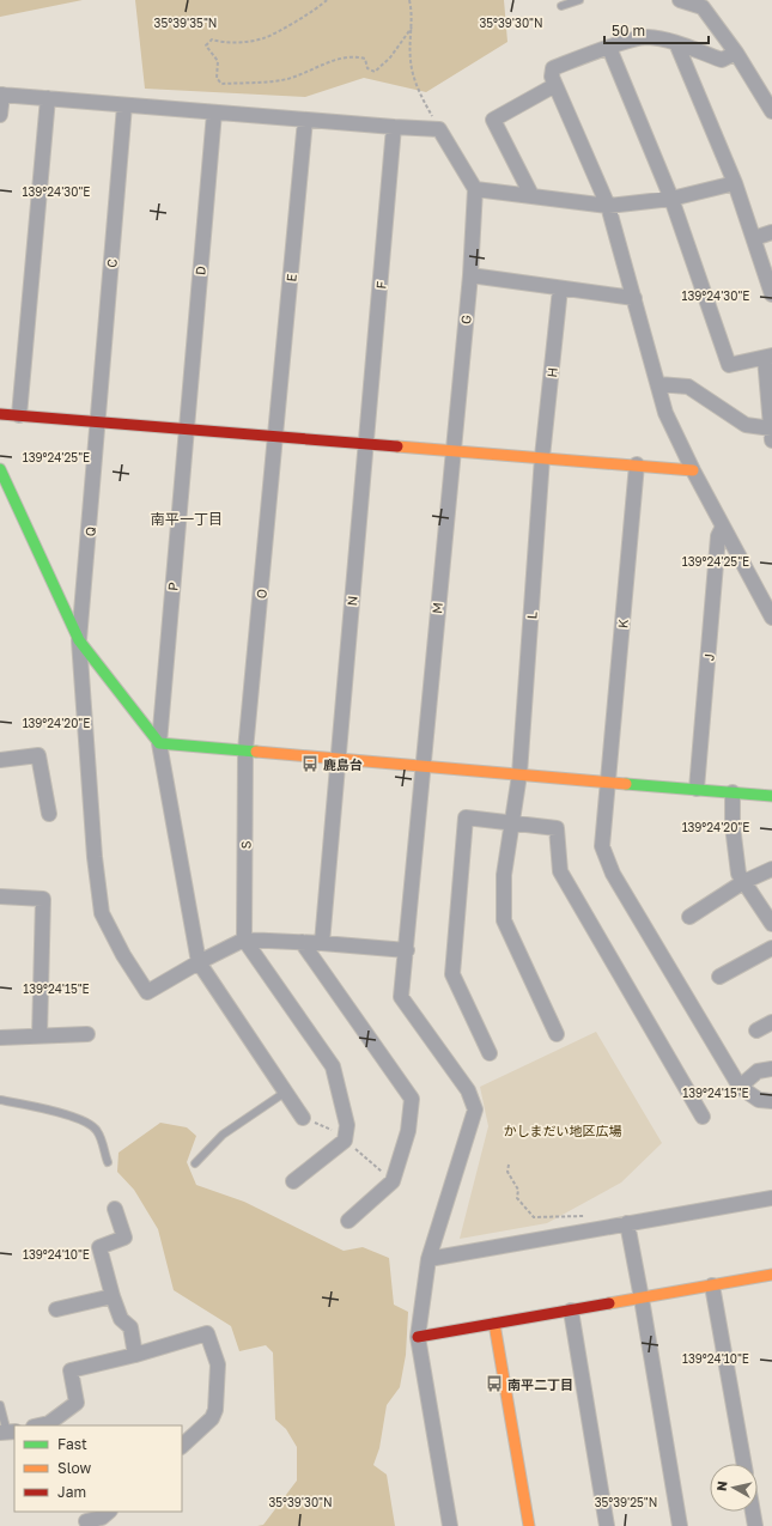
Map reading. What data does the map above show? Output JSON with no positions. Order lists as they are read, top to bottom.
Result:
{
  "streets": {
    "street": [
      "C",
      "D",
      "E",
      "F",
      "G",
      "H",
      "Q",
      "P",
      "O",
      "N",
      "M",
      "L",
      "K",
      "J",
      "S"
    ]
  },
  "crossings": [
    ["C", "Q"],
    ["D", "P"],
    ["E", "O"],
    ["F", "N"],
    ["G", "M"],
    ["H", "L"],
    ["Q", "P"],
    ["O", "S"]
  ],
  "districts": ["南平一丁目"],
  "parks": ["かしまだい地区広場"],
  "places": {
    "bus stop": ["鹿島台", "南平二丁目"]
  },
  "legend": ["Fast", "Slow", "Jam"],
  "scale_bar": "50 m",
  "north": "left",
  "coordinates": [
    "35°39'35\"N",
    "35°39'30\"N",
    "139°24'30\"E",
    "139°24'25\"E",
    "139°24'20\"E",
    "139°24'15\"E",
    "139°24'10\"E",
    "35°39'25\"N"
  ]
}
